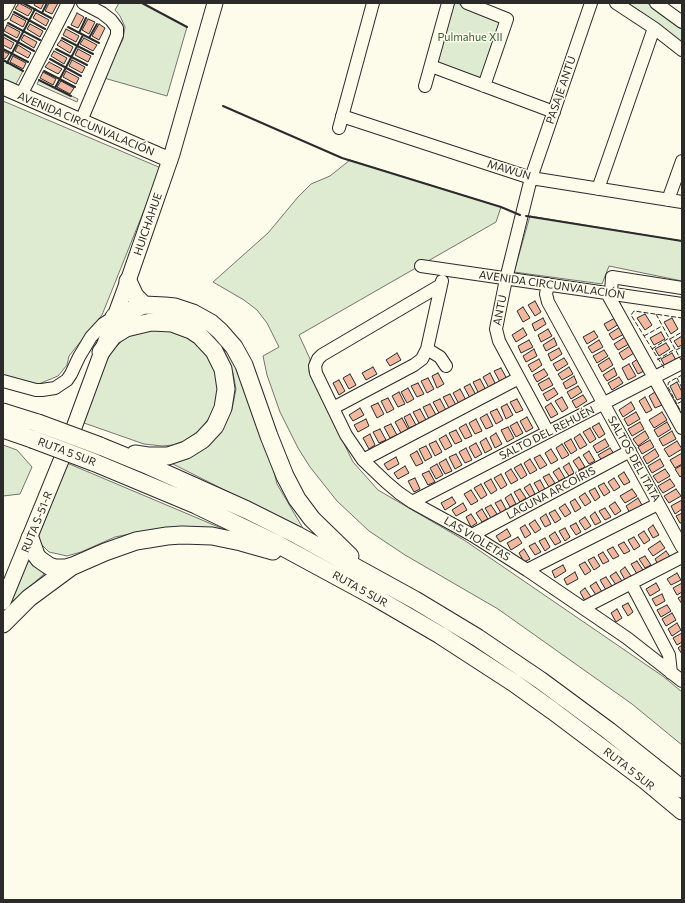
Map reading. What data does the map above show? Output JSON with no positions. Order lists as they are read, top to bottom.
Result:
{
  "streets": {
    "highway": ["RUTA 5 SUR"],
    "main road": ["AVENIDA CIRCUNVALACIÓN", "HUICHAHUE", "RUTA S-51-R"],
    "street": [
      "PASAJE ANTU",
      "MAWUN",
      "ANTU",
      "SALTO DEL REHUÉN",
      "SALTOS DEL ITATA",
      "LAGUNA ARCOÍRIS",
      "LAS VIOLETAS"
    ]
  },
  "crossings": [
    ["PASAJE ANTU", "MAWUN"],
    ["PASAJE ANTU", "ANTU"],
    ["AVENIDA CIRCUNVALACIÓN", "HUICHAHUE"],
    ["AVENIDA CIRCUNVALACIÓN", "ANTU"],
    ["AVENIDA CIRCUNVALACIÓN", "SALTOS DEL ITATA"],
    ["MAWUN", "ANTU"],
    ["HUICHAHUE", "RUTA S-51-R"],
    ["ANTU", "SALTO DEL REHUÉN"],
    ["SALTO DEL REHUÉN", "SALTOS DEL ITATA"],
    ["SALTO DEL REHUÉN", "LAS VIOLETAS"],
    ["SALTOS DEL ITATA", "LAGUNA ARCOÍRIS"],
    ["LAGUNA ARCOÍRIS", "LAS VIOLETAS"]
  ],
  "parks": ["Pulmahue XII"]
}
